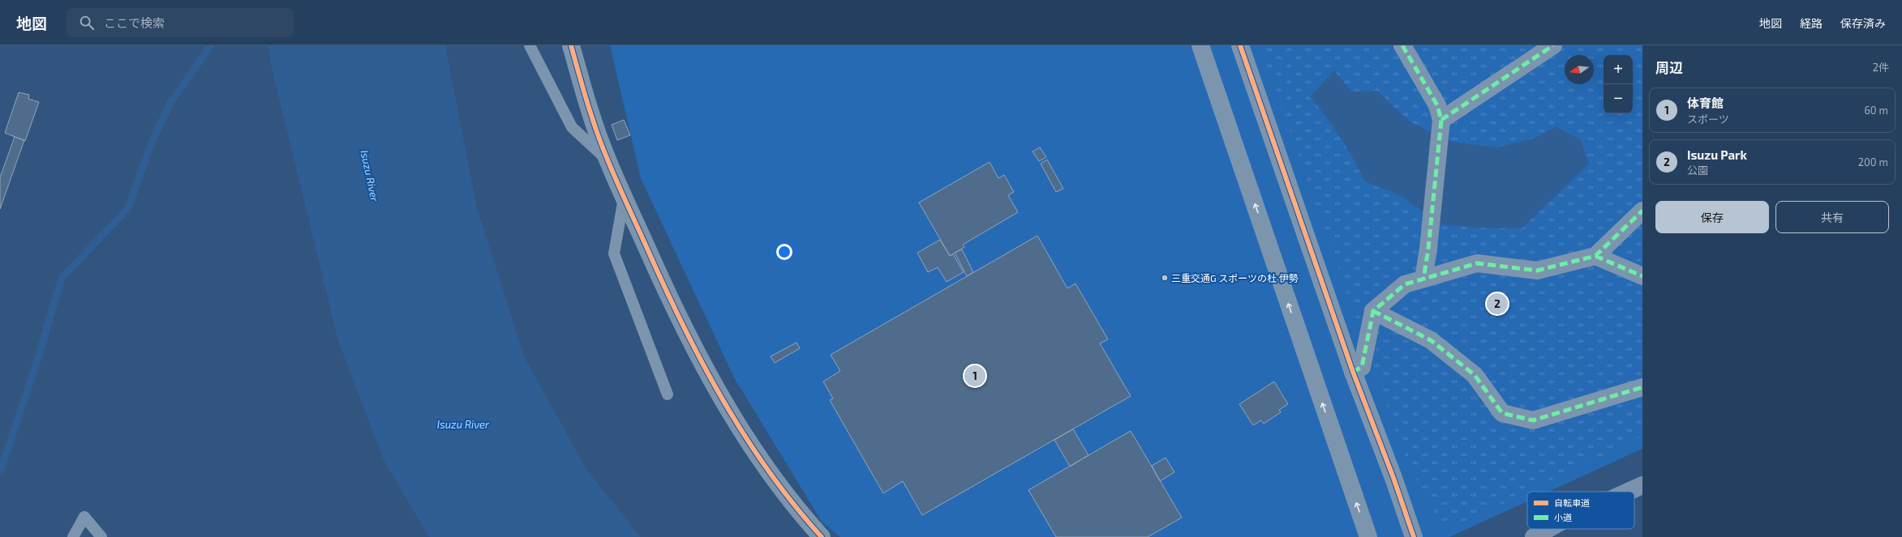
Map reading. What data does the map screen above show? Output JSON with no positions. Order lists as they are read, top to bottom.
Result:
{
  "water": ["Isuzu River"],
  "places": ["三重交通G スポーツの杜 伊勢"],
  "legend": ["自転車道", "小道"],
  "north": "left",
  "page": {
    "header": "地図",
    "search": "ここで検索",
    "nav": ["地図", "経路", "保存済み"],
    "heading": ["周辺", "2件"],
    "map_buttons": ["+", "−"],
    "list": [
      {
        "mark": "1",
        "name": "体育館",
        "note": "スポーツ",
        "value": "60 m"
      },
      {
        "mark": "2",
        "name": "Isuzu Park",
        "note": "公園",
        "value": "200 m"
      }
    ],
    "buttons": ["保存", "共有"],
    "pins": ["2", "1"]
  }
}
